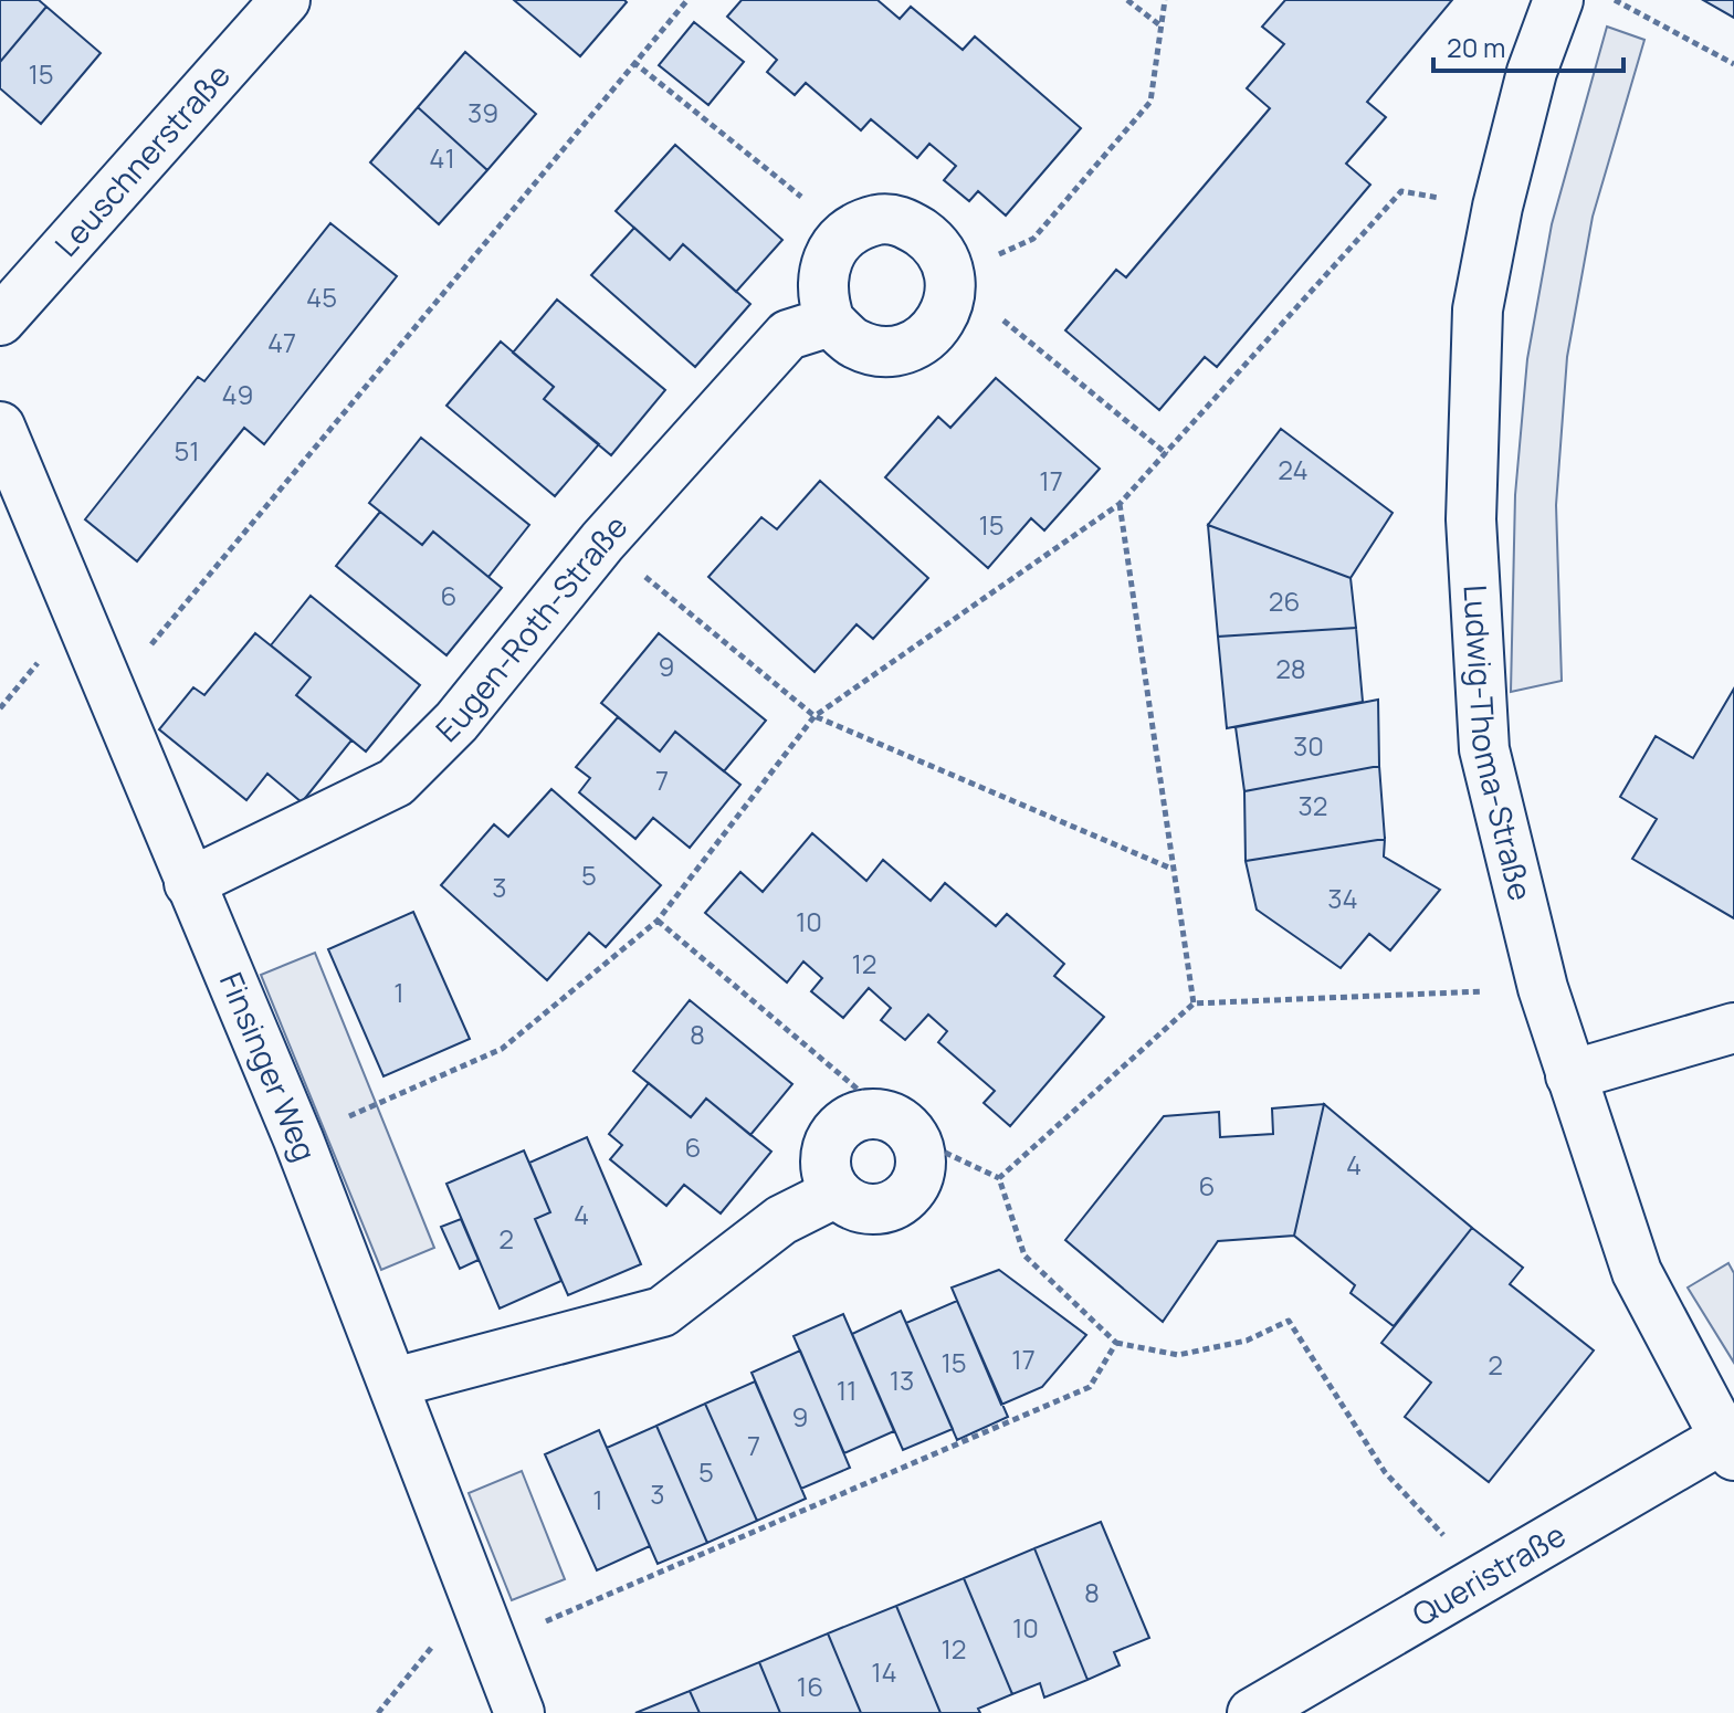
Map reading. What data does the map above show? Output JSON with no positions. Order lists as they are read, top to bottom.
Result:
{
  "streets": {
    "street": [
      "Leuschnerstraße",
      "Eugen-Roth-Straße",
      "Ludwig-Thoma-Straße",
      "Finsinger Weg",
      "Queristraße"
    ]
  },
  "crossings": [
    ["Eugen-Roth-Straße", "Finsinger Weg"],
    ["Ludwig-Thoma-Straße", "Queristraße"]
  ],
  "house_numbers": [
    "15",
    "39",
    "41",
    "45",
    "47",
    "49",
    "51",
    "24",
    "17",
    "15",
    "6",
    "26",
    "9",
    "28",
    "30",
    "7",
    "32",
    "5",
    "3",
    "34",
    "10",
    "12",
    "1",
    "8",
    "6",
    "4",
    "6",
    "4",
    "2",
    "17",
    "15",
    "2",
    "13",
    "11",
    "9",
    "7",
    "5",
    "3",
    "1",
    "8",
    "10",
    "12",
    "14",
    "16"
  ],
  "scale_bar": "20 m"
}
